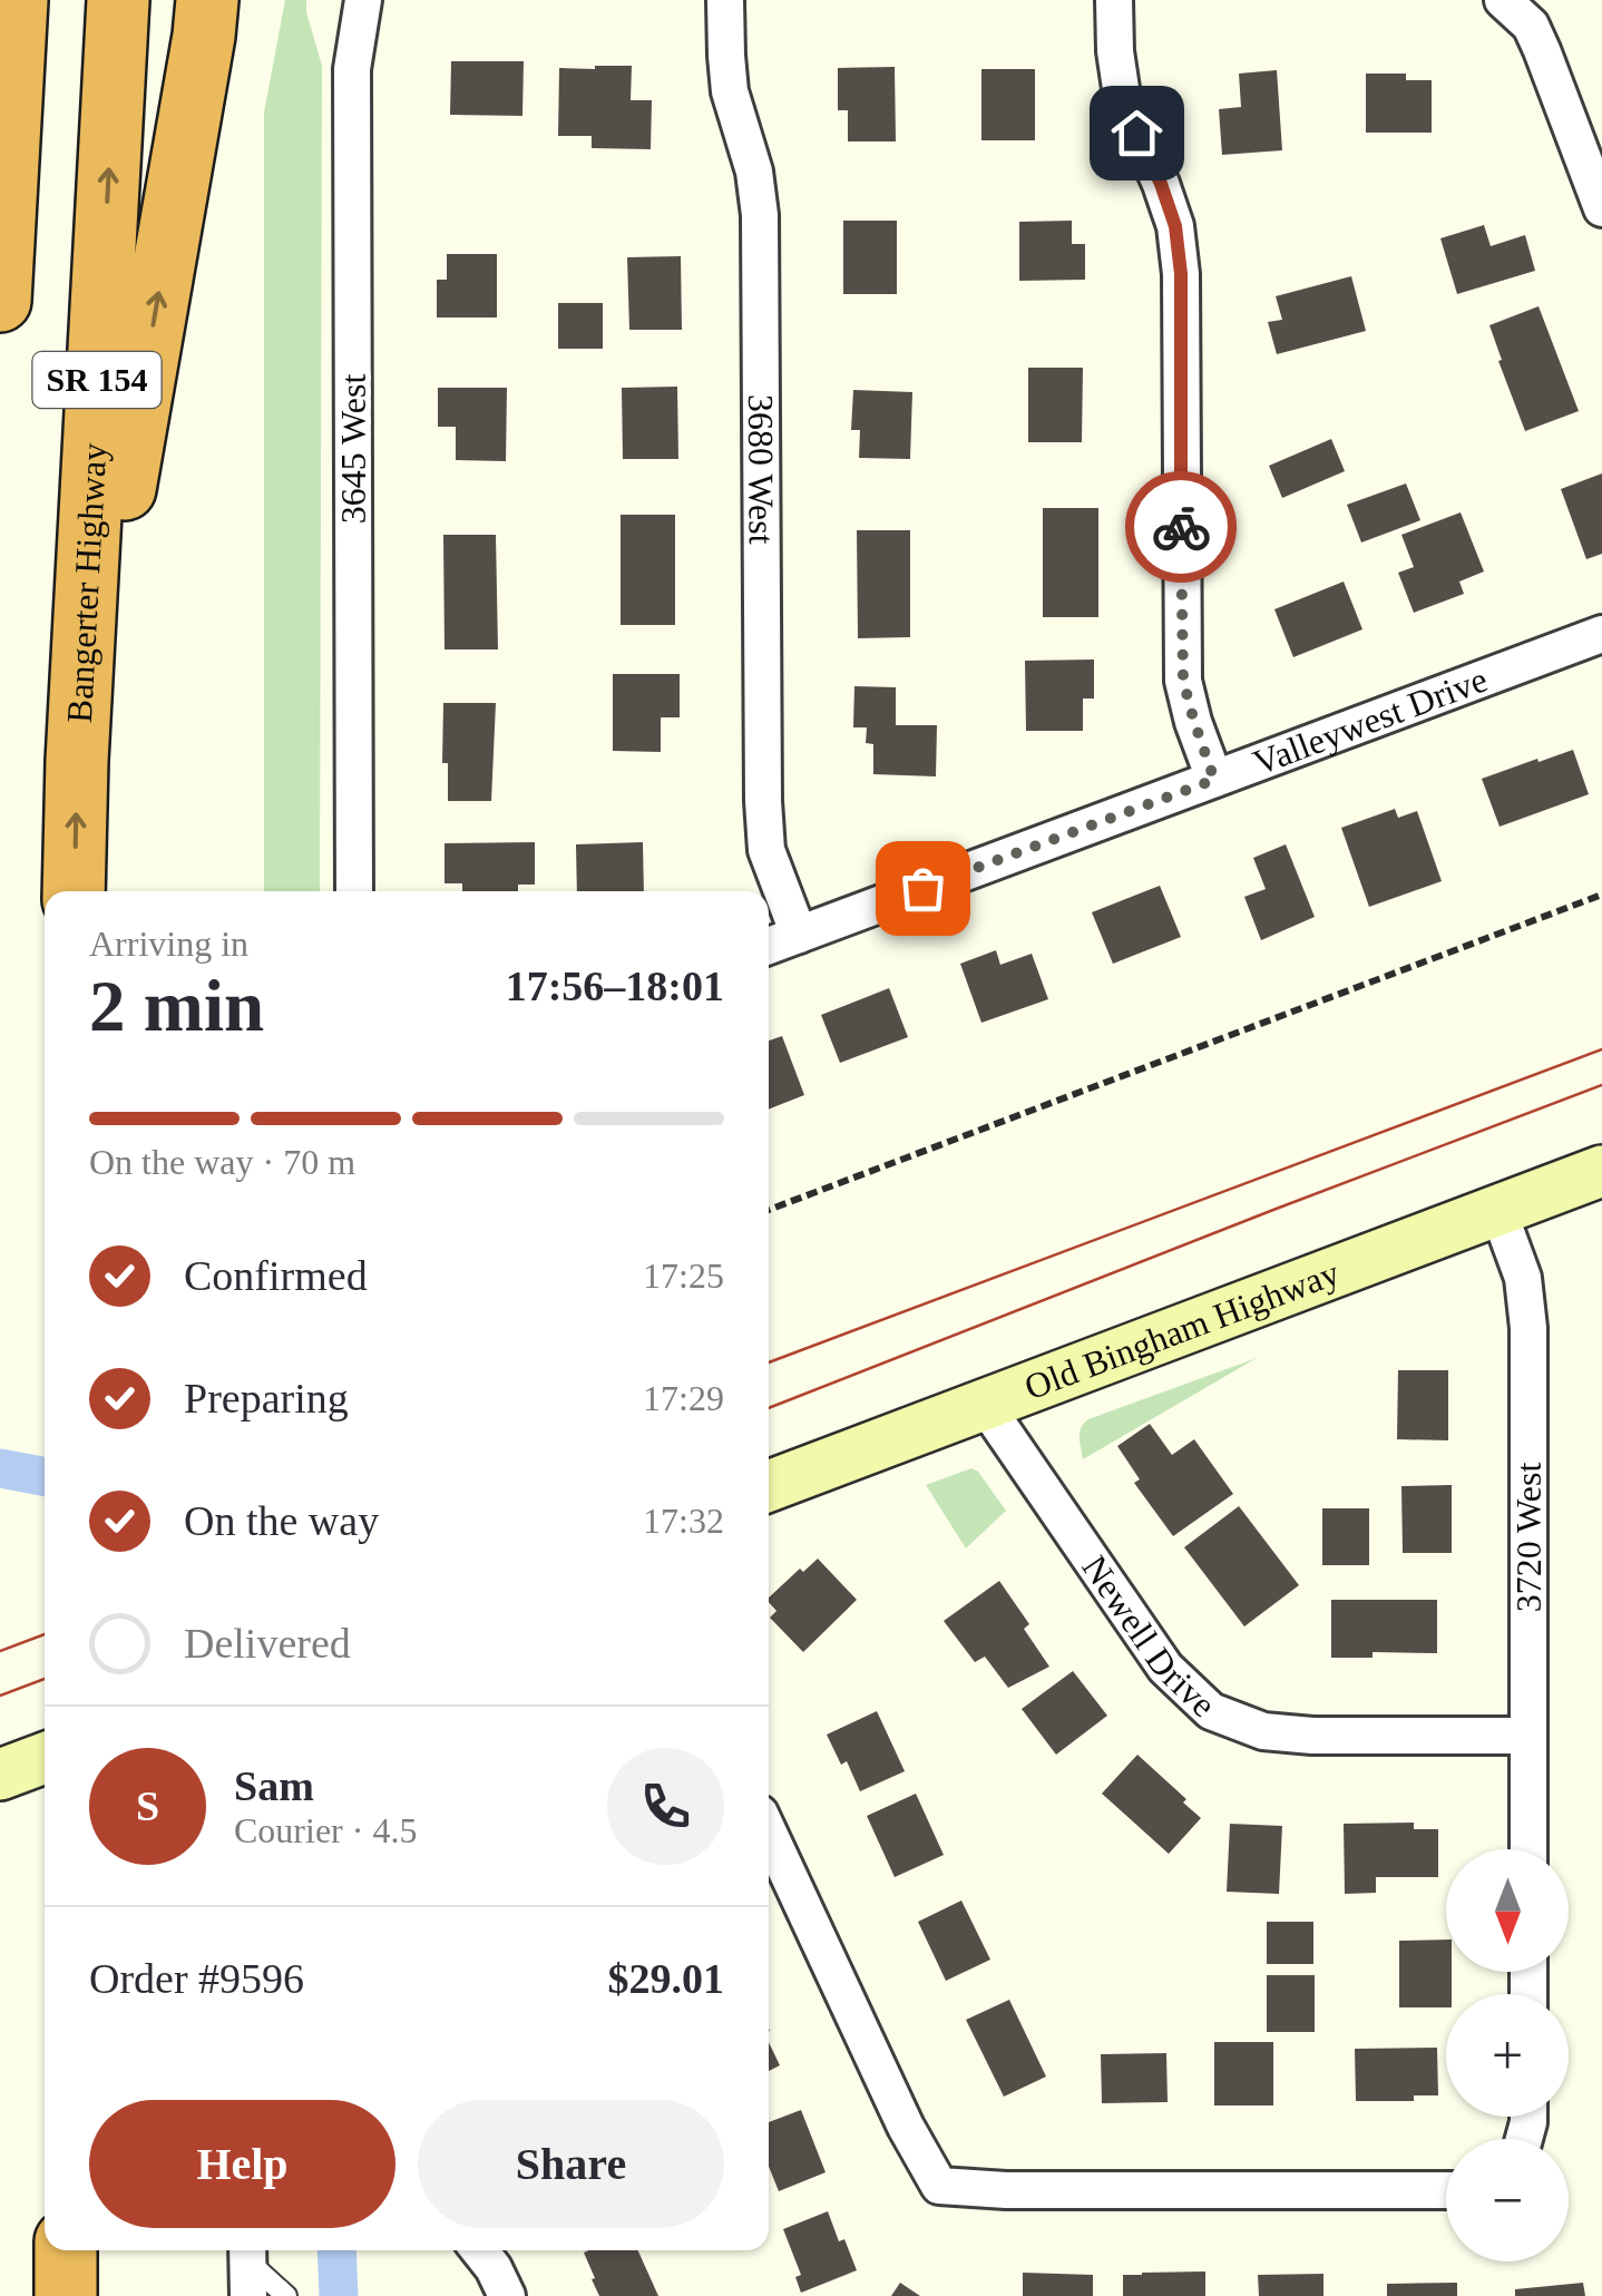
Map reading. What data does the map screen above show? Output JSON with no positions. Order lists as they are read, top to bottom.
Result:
{
  "streets": {
    "highway": ["SR 154", "Bangerter Highway"],
    "street": [
      "3645 West",
      "3680 West",
      "Valleywest Drive",
      "Old Bingham Highway",
      "3720 West",
      "Newell Drive"
    ]
  },
  "crossings": [
    ["3680 West", "Valleywest Drive"],
    ["Old Bingham Highway", "3720 West"],
    ["Old Bingham Highway", "Newell Drive"],
    ["3720 West", "Newell Drive"]
  ],
  "north": "bottom",
  "page": {
    "heading": ["2 min", "Arriving in", "17:56–18:01"],
    "panel": [
      "Sam",
      "Courier · 4.5",
      "Order #9596",
      "$29.01"
    ],
    "bar": "On the way · 70 m",
    "list": [
      ["Confirmed", "17:25"],
      ["Preparing", "17:29"],
      ["On the way", "17:32"],
      "Delivered"
    ],
    "round": "S",
    "map_buttons": ["+", "−"],
    "buttons": ["Help", "Share"]
  }
}
